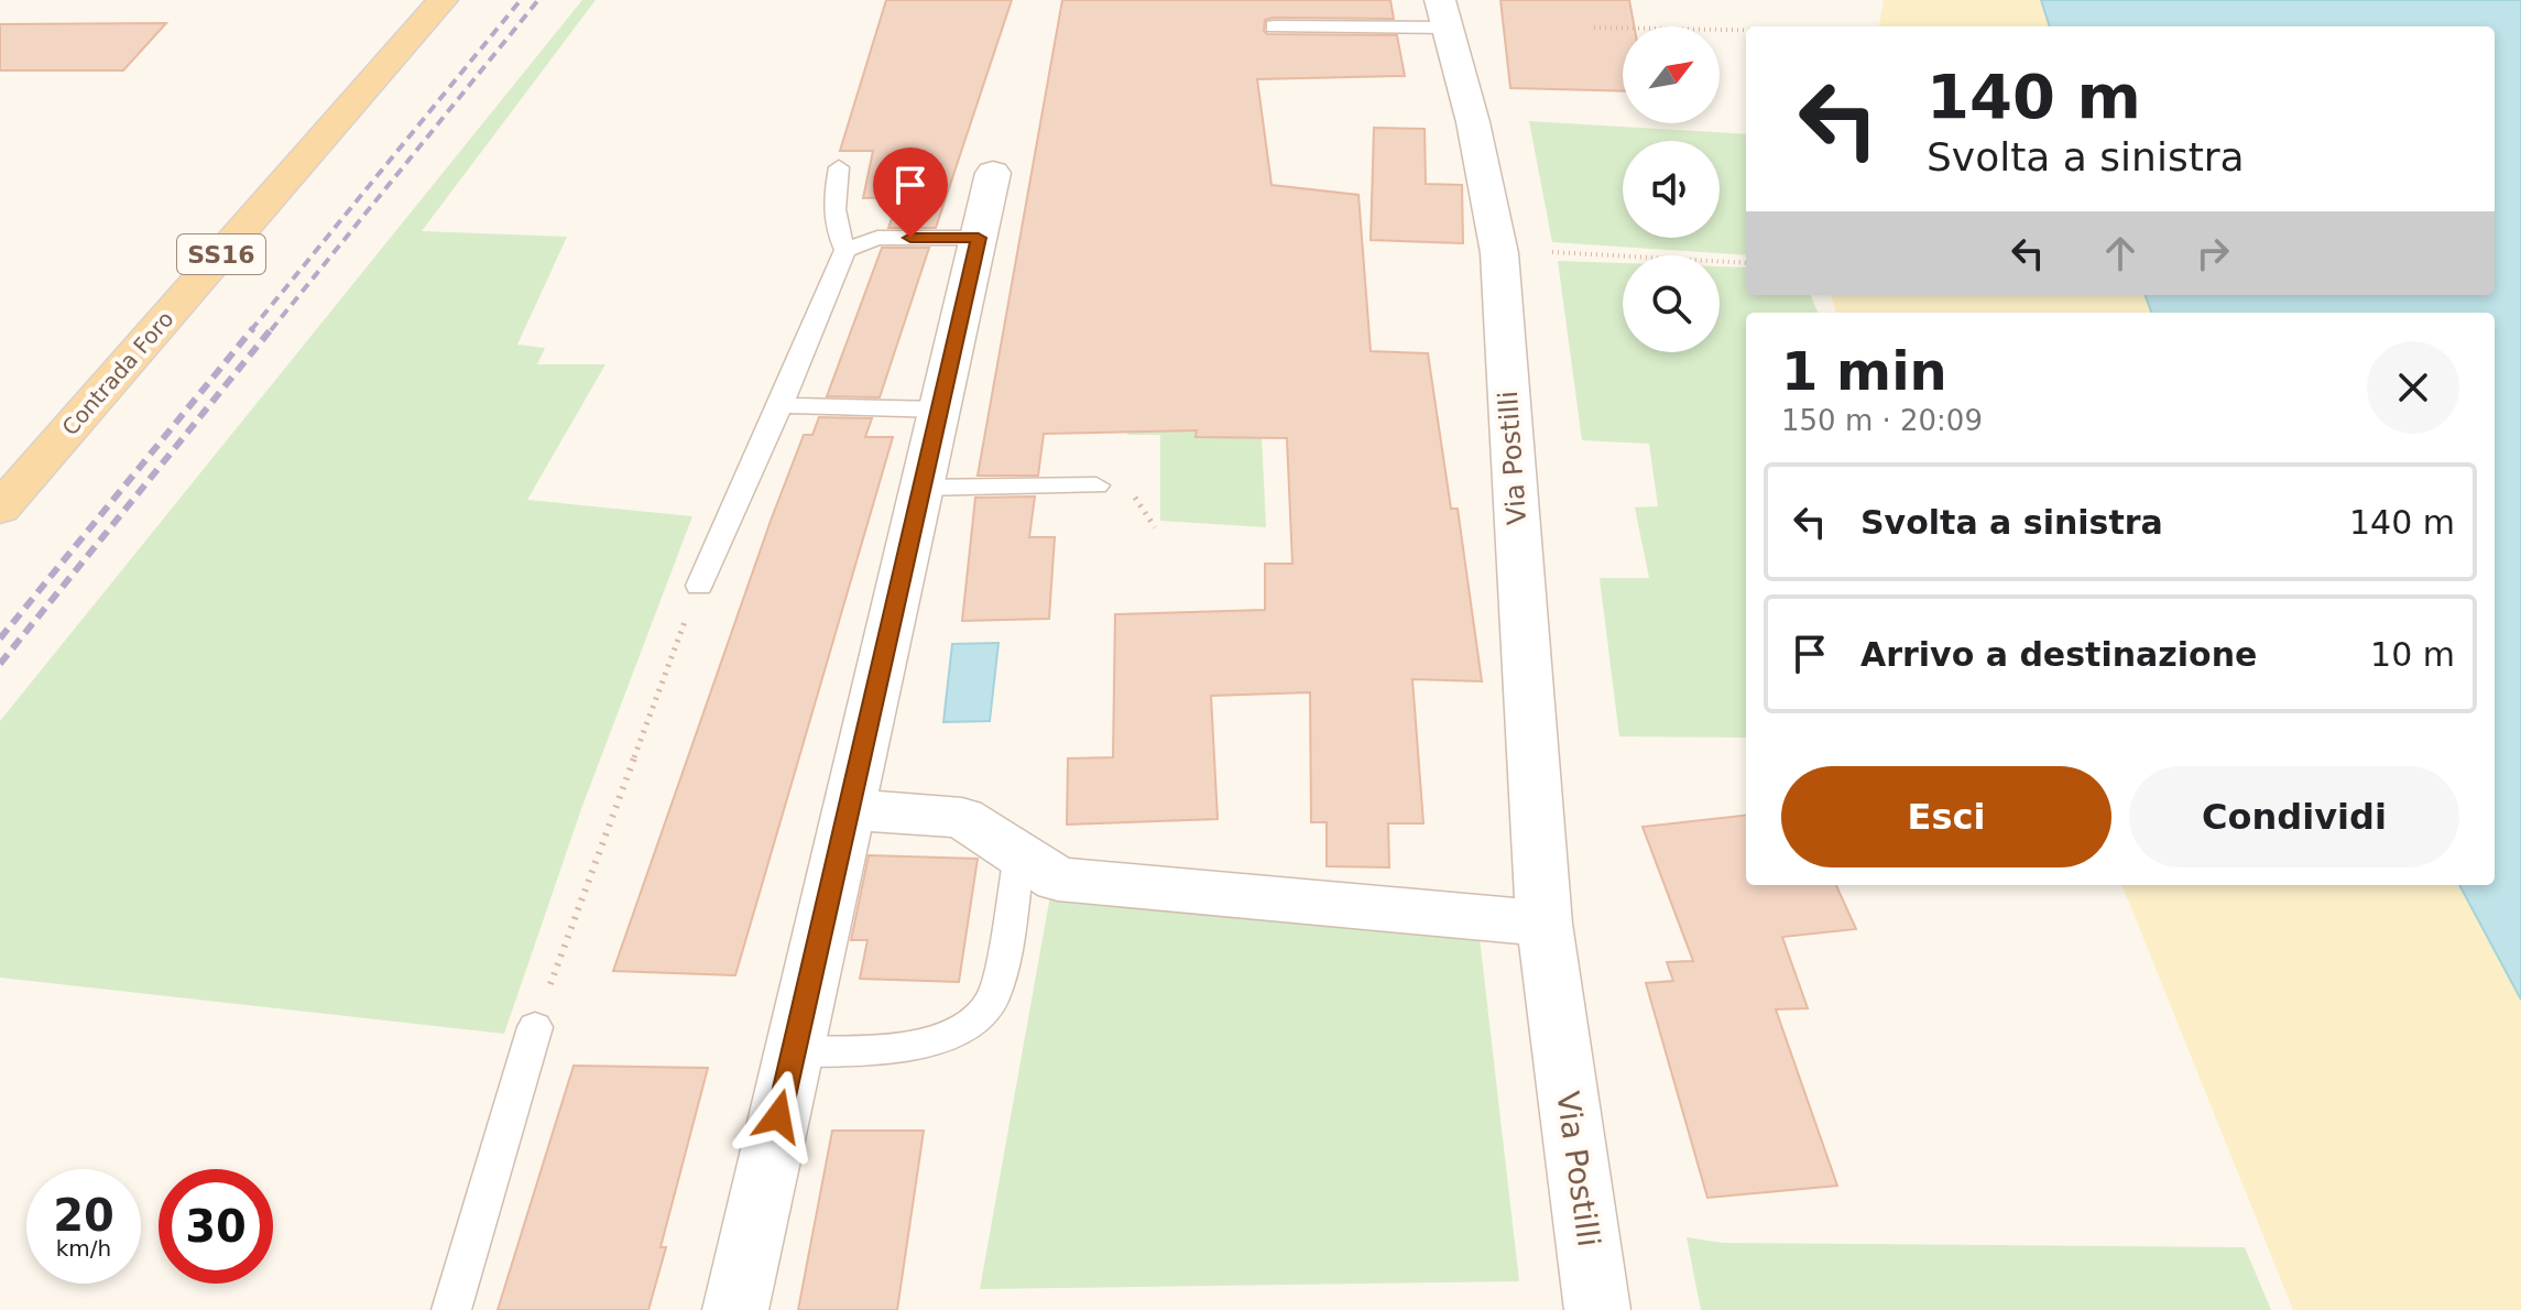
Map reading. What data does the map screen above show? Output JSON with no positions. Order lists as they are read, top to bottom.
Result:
{
  "streets": {
    "main road": ["SS16", "Contrada Foro"],
    "street": ["Via Postilli"]
  },
  "north": "top right",
  "page": {
    "turn": ["140 m", "Svolta a sinistra"],
    "heading": ["1 min", "150 m · 20:09"],
    "list": [
      {
        "name": "Svolta a sinistra",
        "value": "140 m"
      },
      {
        "name": "Arrivo a destinazione",
        "value": "10 m"
      }
    ],
    "buttons": ["Esci", "Condividi"],
    "speed": "20 km/h",
    "limit": "30"
  }
}
